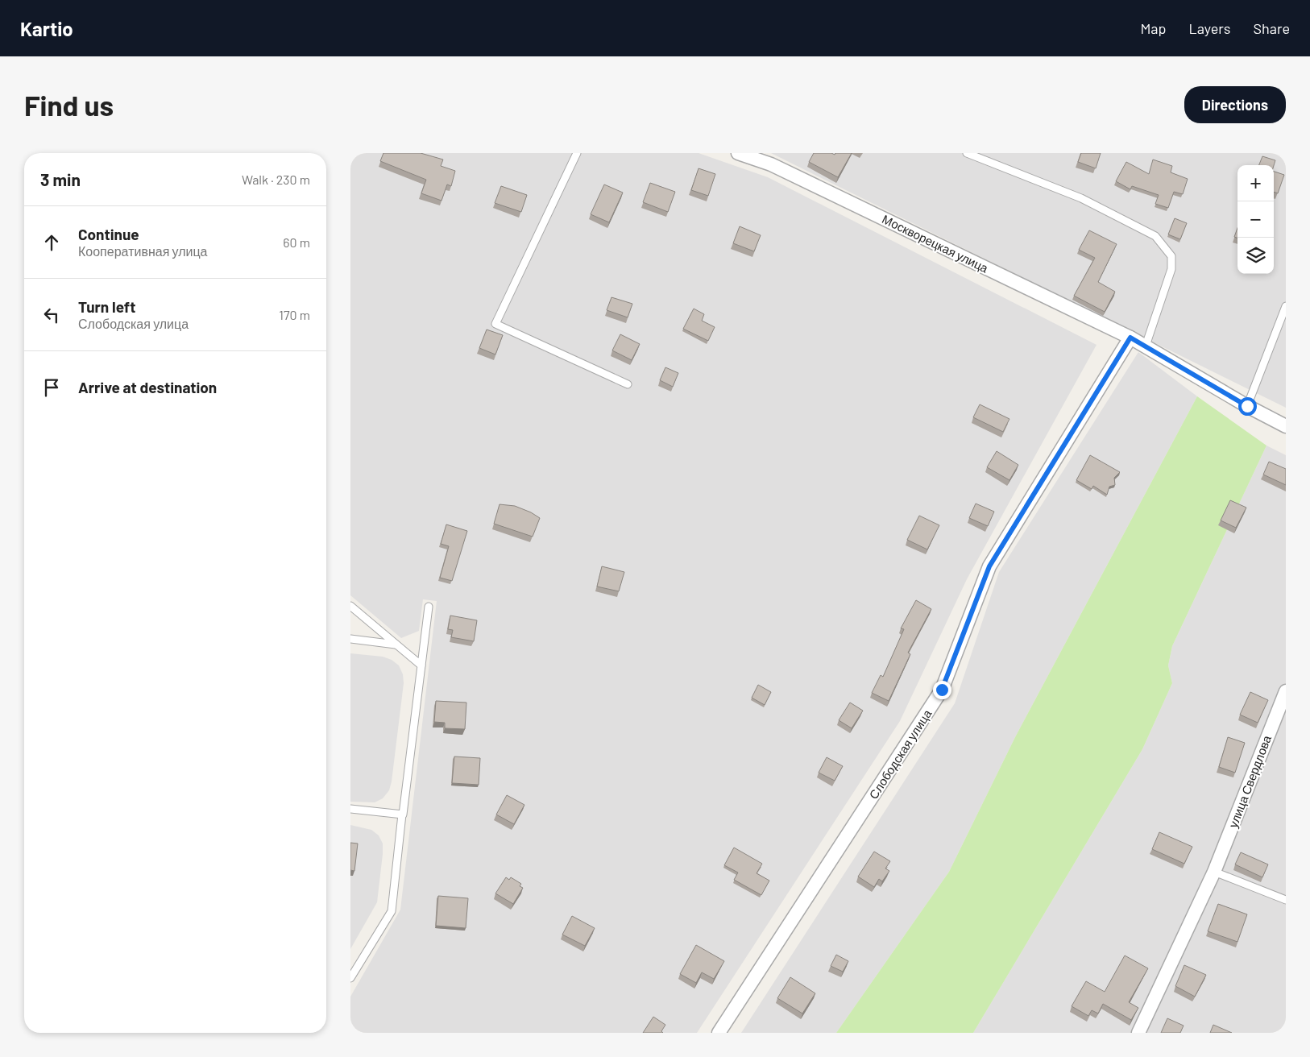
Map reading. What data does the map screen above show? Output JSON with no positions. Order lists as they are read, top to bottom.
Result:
{
  "streets": {
    "street": ["Москворецкая улица", "Слободская улица", "улица Свердлова"]
  },
  "crossings": [
    ["Москворецкая улица", "Слободская улица"]
  ],
  "page": {
    "header": "Kartio",
    "nav": ["Map", "Layers", "Share"],
    "buttons": "Directions",
    "title": "Find us",
    "heading": ["3 min", "Walk · 230 m"],
    "map_buttons": ["+", "−"],
    "list": [
      ["Continue", "Кооперативная улица", "60 m"],
      ["Turn left", "Слободская улица", "170 m"],
      "Arrive at destination"
    ]
  }
}
